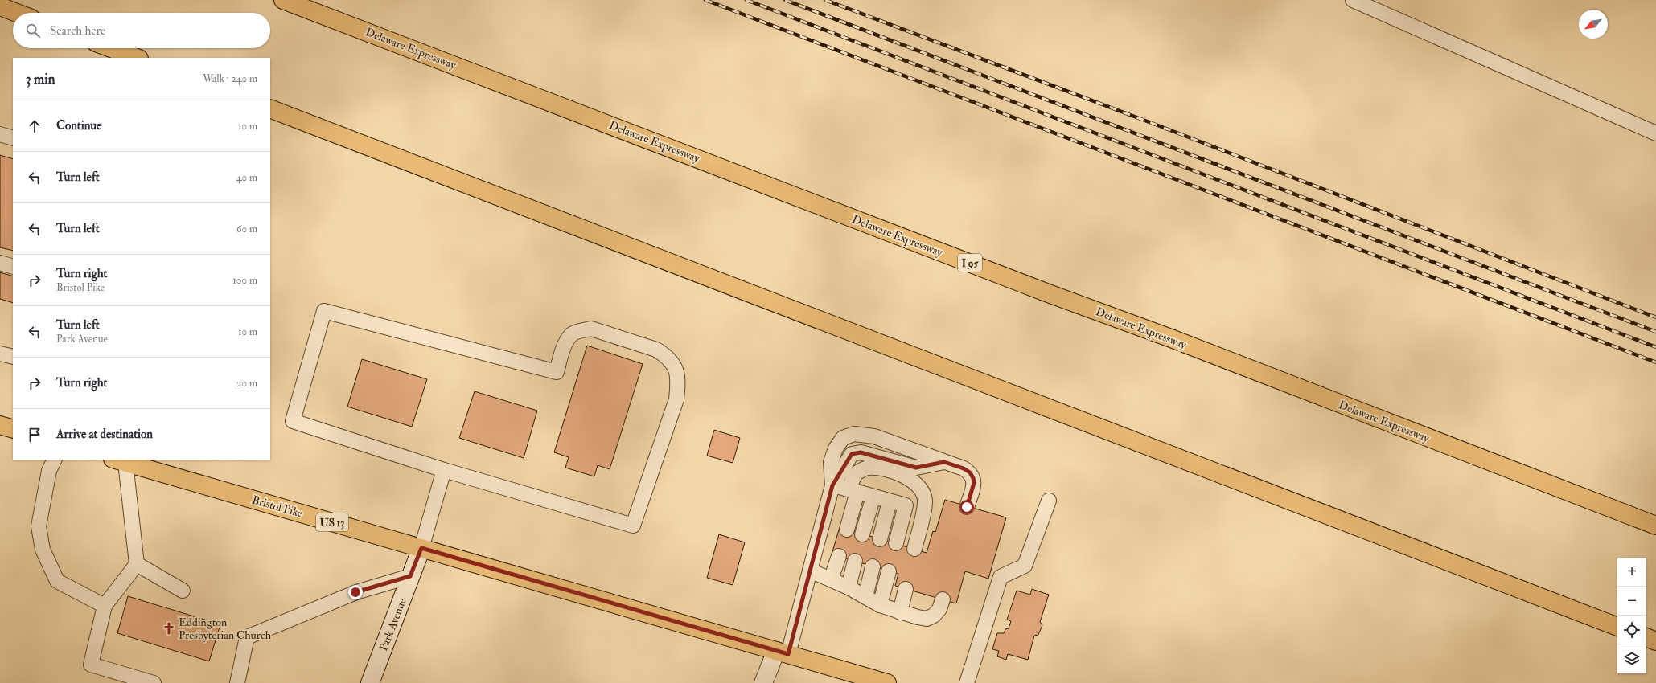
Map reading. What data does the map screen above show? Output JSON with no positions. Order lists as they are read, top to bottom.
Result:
{
  "streets": {
    "main road": [
      "Delaware Expressway",
      "I 95",
      "Bristol Pike",
      "US 13"
    ],
    "street": ["Park Avenue"]
  },
  "crossings": [
    ["Bristol Pike", "Park Avenue"]
  ],
  "places": {
    "church": ["Eddington Presbyterian Church"]
  },
  "north": "bottom left",
  "page": {
    "search": "Search here",
    "heading": ["3 min", "Walk · 240 m"],
    "list": [
      ["Continue", "10 m"],
      ["Turn left", "40 m"],
      ["Turn left", "60 m"],
      ["Turn right", "Bristol Pike", "100 m"],
      ["Turn left", "Park Avenue", "10 m"],
      ["Turn right", "20 m"],
      "Arrive at destination"
    ],
    "map_buttons": ["+", "−"]
  }
}
